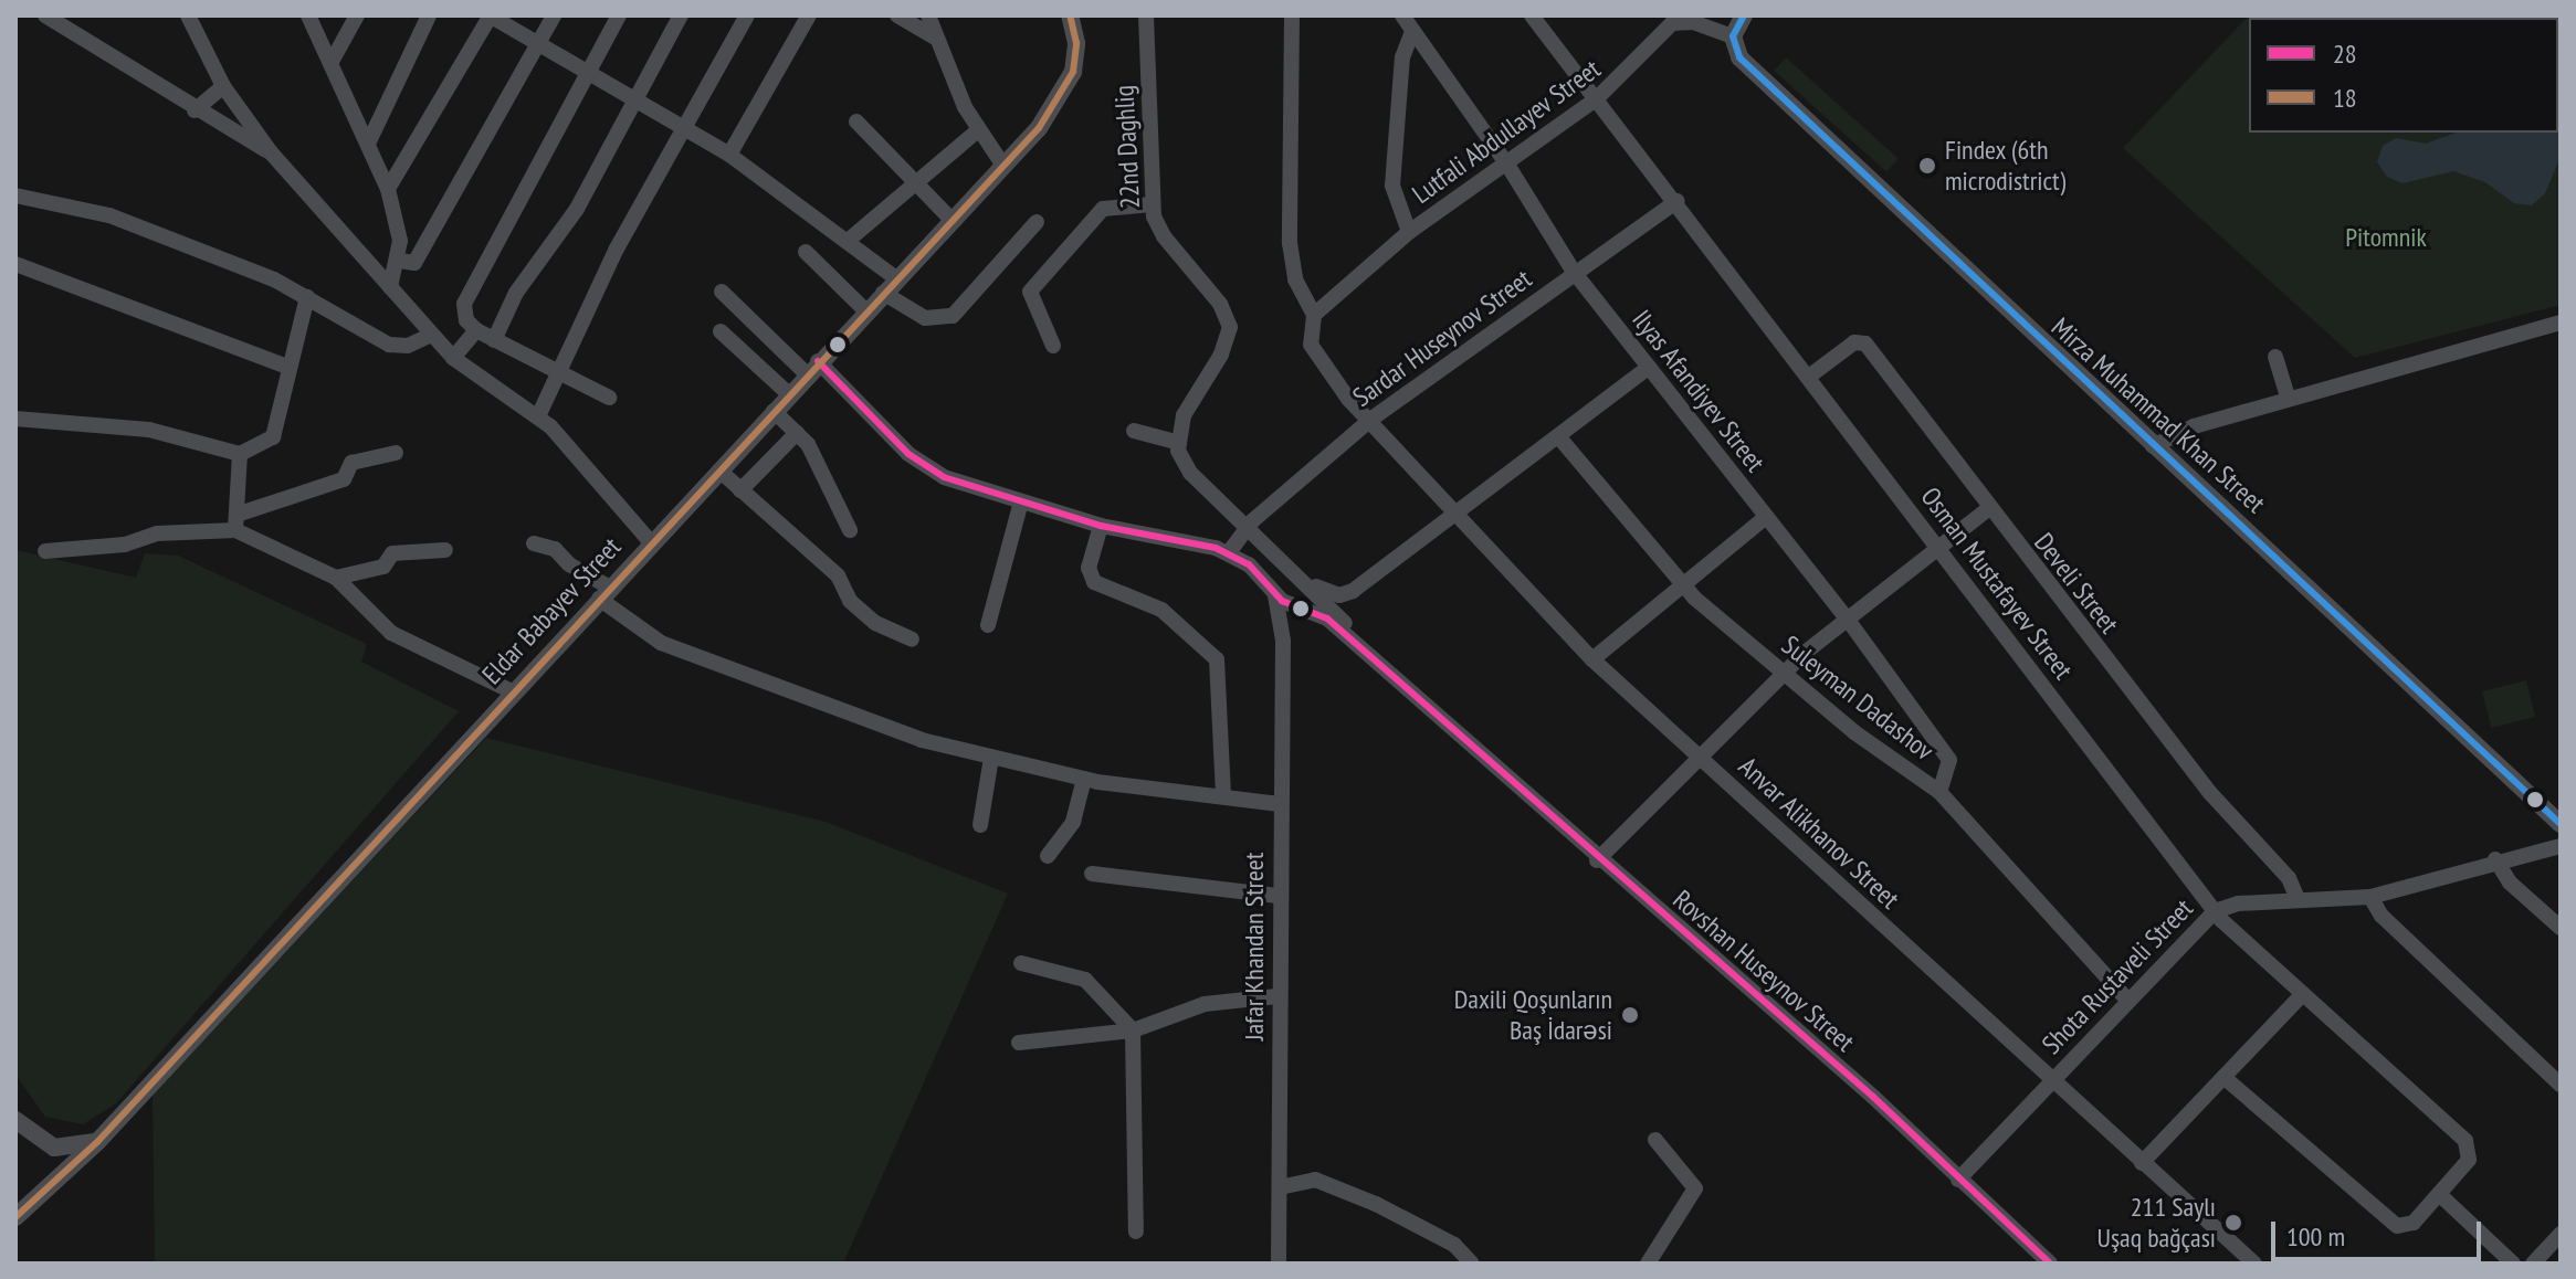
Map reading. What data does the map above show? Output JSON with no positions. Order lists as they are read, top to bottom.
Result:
{
  "streets": {
    "street": [
      "Lutfali Abdullayev Street",
      "22nd Daghlig",
      "Sardar Huseynov Street",
      "Ilyas Afandiyev Street",
      "Mirza Muhammad Khan Street",
      "Osman Mustafayev Street",
      "Develi Street",
      "Eldar Babayev Street",
      "Suleyman Dadashov",
      "Anvar Alikhanov Street",
      "Jafar Khandan Street",
      "Rovshan Huseynov Street",
      "Shota Rustaveli Street"
    ]
  },
  "crossings": [
    ["Lutfali Abdullayev Street", "Ilyas Afandiyev Street"],
    ["Lutfali Abdullayev Street", "Mirza Muhammad Khan Street"],
    ["Lutfali Abdullayev Street", "Osman Mustafayev Street"],
    ["Lutfali Abdullayev Street", "Anvar Alikhanov Street"],
    ["Sardar Huseynov Street", "Ilyas Afandiyev Street"],
    ["Sardar Huseynov Street", "Osman Mustafayev Street"],
    ["Sardar Huseynov Street", "Anvar Alikhanov Street"],
    ["Ilyas Afandiyev Street", "Suleyman Dadashov"],
    ["Osman Mustafayev Street", "Develi Street"],
    ["Osman Mustafayev Street", "Shota Rustaveli Street"],
    ["Develi Street", "Shota Rustaveli Street"],
    ["Suleyman Dadashov", "Shota Rustaveli Street"],
    ["Anvar Alikhanov Street", "Shota Rustaveli Street"],
    ["Rovshan Huseynov Street", "Shota Rustaveli Street"]
  ],
  "parks": ["Pitomnik"],
  "places": ["Findex (6th microdistrict)", "Daxili Qoşunların Baş İdarəsi", "211 Saylı Uşaq bağçası"],
  "lines": ["transit line 18", "transit line 28"],
  "legend": ["28", "18"],
  "scale_bar": "100 m"
}
